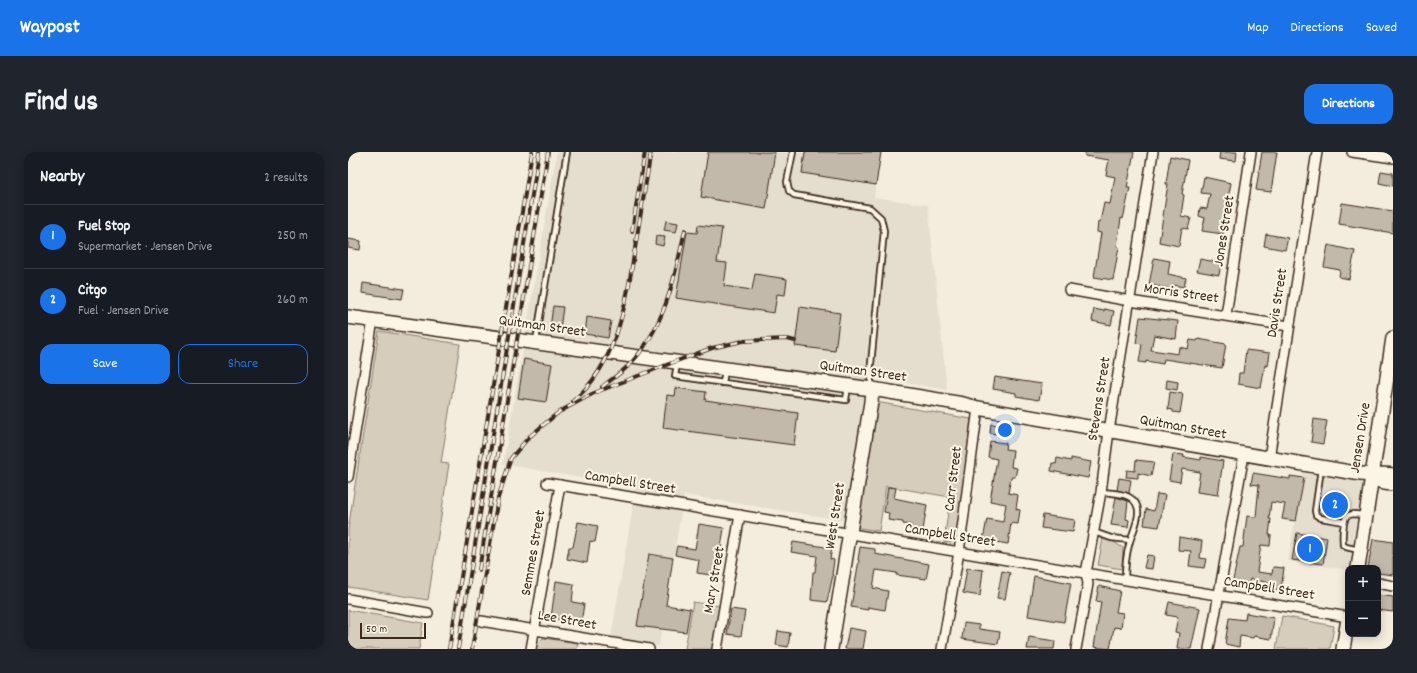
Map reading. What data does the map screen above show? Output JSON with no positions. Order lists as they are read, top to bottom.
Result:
{
  "streets": {
    "main road": ["Quitman Street", "Jensen Drive", "West Street"],
    "street": [
      "Jones Street",
      "Morris Street",
      "Davis Street",
      "Stevens Street",
      "Carr Street",
      "Campbell Street",
      "Semmes Street",
      "Mary Street",
      "Lee Street"
    ]
  },
  "crossings": [
    ["Jones Street", "Morris Street"],
    ["Morris Street", "Davis Street"],
    ["Morris Street", "Stevens Street"],
    ["Davis Street", "Quitman Street"],
    ["Quitman Street", "Stevens Street"],
    ["Quitman Street", "Jensen Drive"],
    ["Quitman Street", "Carr Street"],
    ["Quitman Street", "West Street"],
    ["Stevens Street", "Campbell Street"],
    ["Carr Street", "Campbell Street"],
    ["Campbell Street", "West Street"],
    ["Campbell Street", "Semmes Street"],
    ["Campbell Street", "Mary Street"],
    ["Semmes Street", "Lee Street"]
  ],
  "scale_bar": "50 m",
  "page": {
    "header": "Waypost",
    "nav": ["Map", "Directions", "Saved"],
    "title": "Find us",
    "buttons": [
      "Directions",
      ["Save", "Share"]
    ],
    "heading": ["Nearby", "2 results"],
    "list": [
      {
        "mark": "1",
        "name": "Fuel Stop",
        "note": "Supermarket · Jensen Drive",
        "value": "250 m"
      },
      {
        "mark": "2",
        "name": "Citgo",
        "note": "Fuel · Jensen Drive",
        "value": "260 m"
      }
    ],
    "pins": ["2", "1"],
    "map_buttons": ["+", "−"],
    "scale": "50 m"
  }
}
